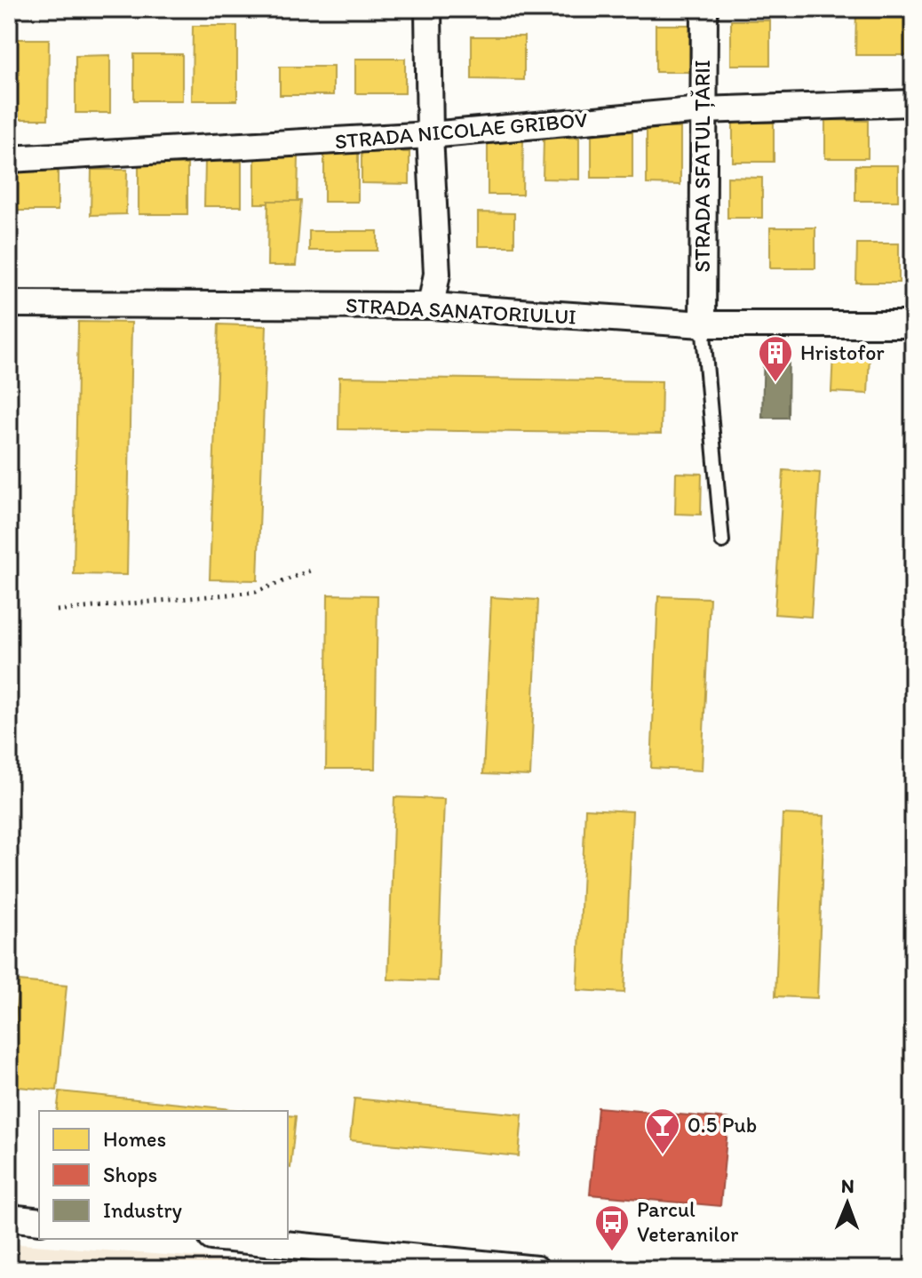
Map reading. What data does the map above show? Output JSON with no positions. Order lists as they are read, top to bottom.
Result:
{
  "streets": {
    "street": ["STRADA NICOLAE GRIBOV", "STRADA SFATUL ȚĂRII", "STRADA SANATORIULUI"]
  },
  "crossings": [
    ["STRADA NICOLAE GRIBOV", "STRADA SFATUL ȚĂRII"],
    ["STRADA SFATUL ȚĂRII", "STRADA SANATORIULUI"]
  ],
  "places": {
    "building": ["Hristofor"],
    "bar": ["0.5 Pub"],
    "bus stop": ["Parcul Veteranilor"]
  },
  "legend": ["Homes", "Shops", "Industry"],
  "north": "top"
}
